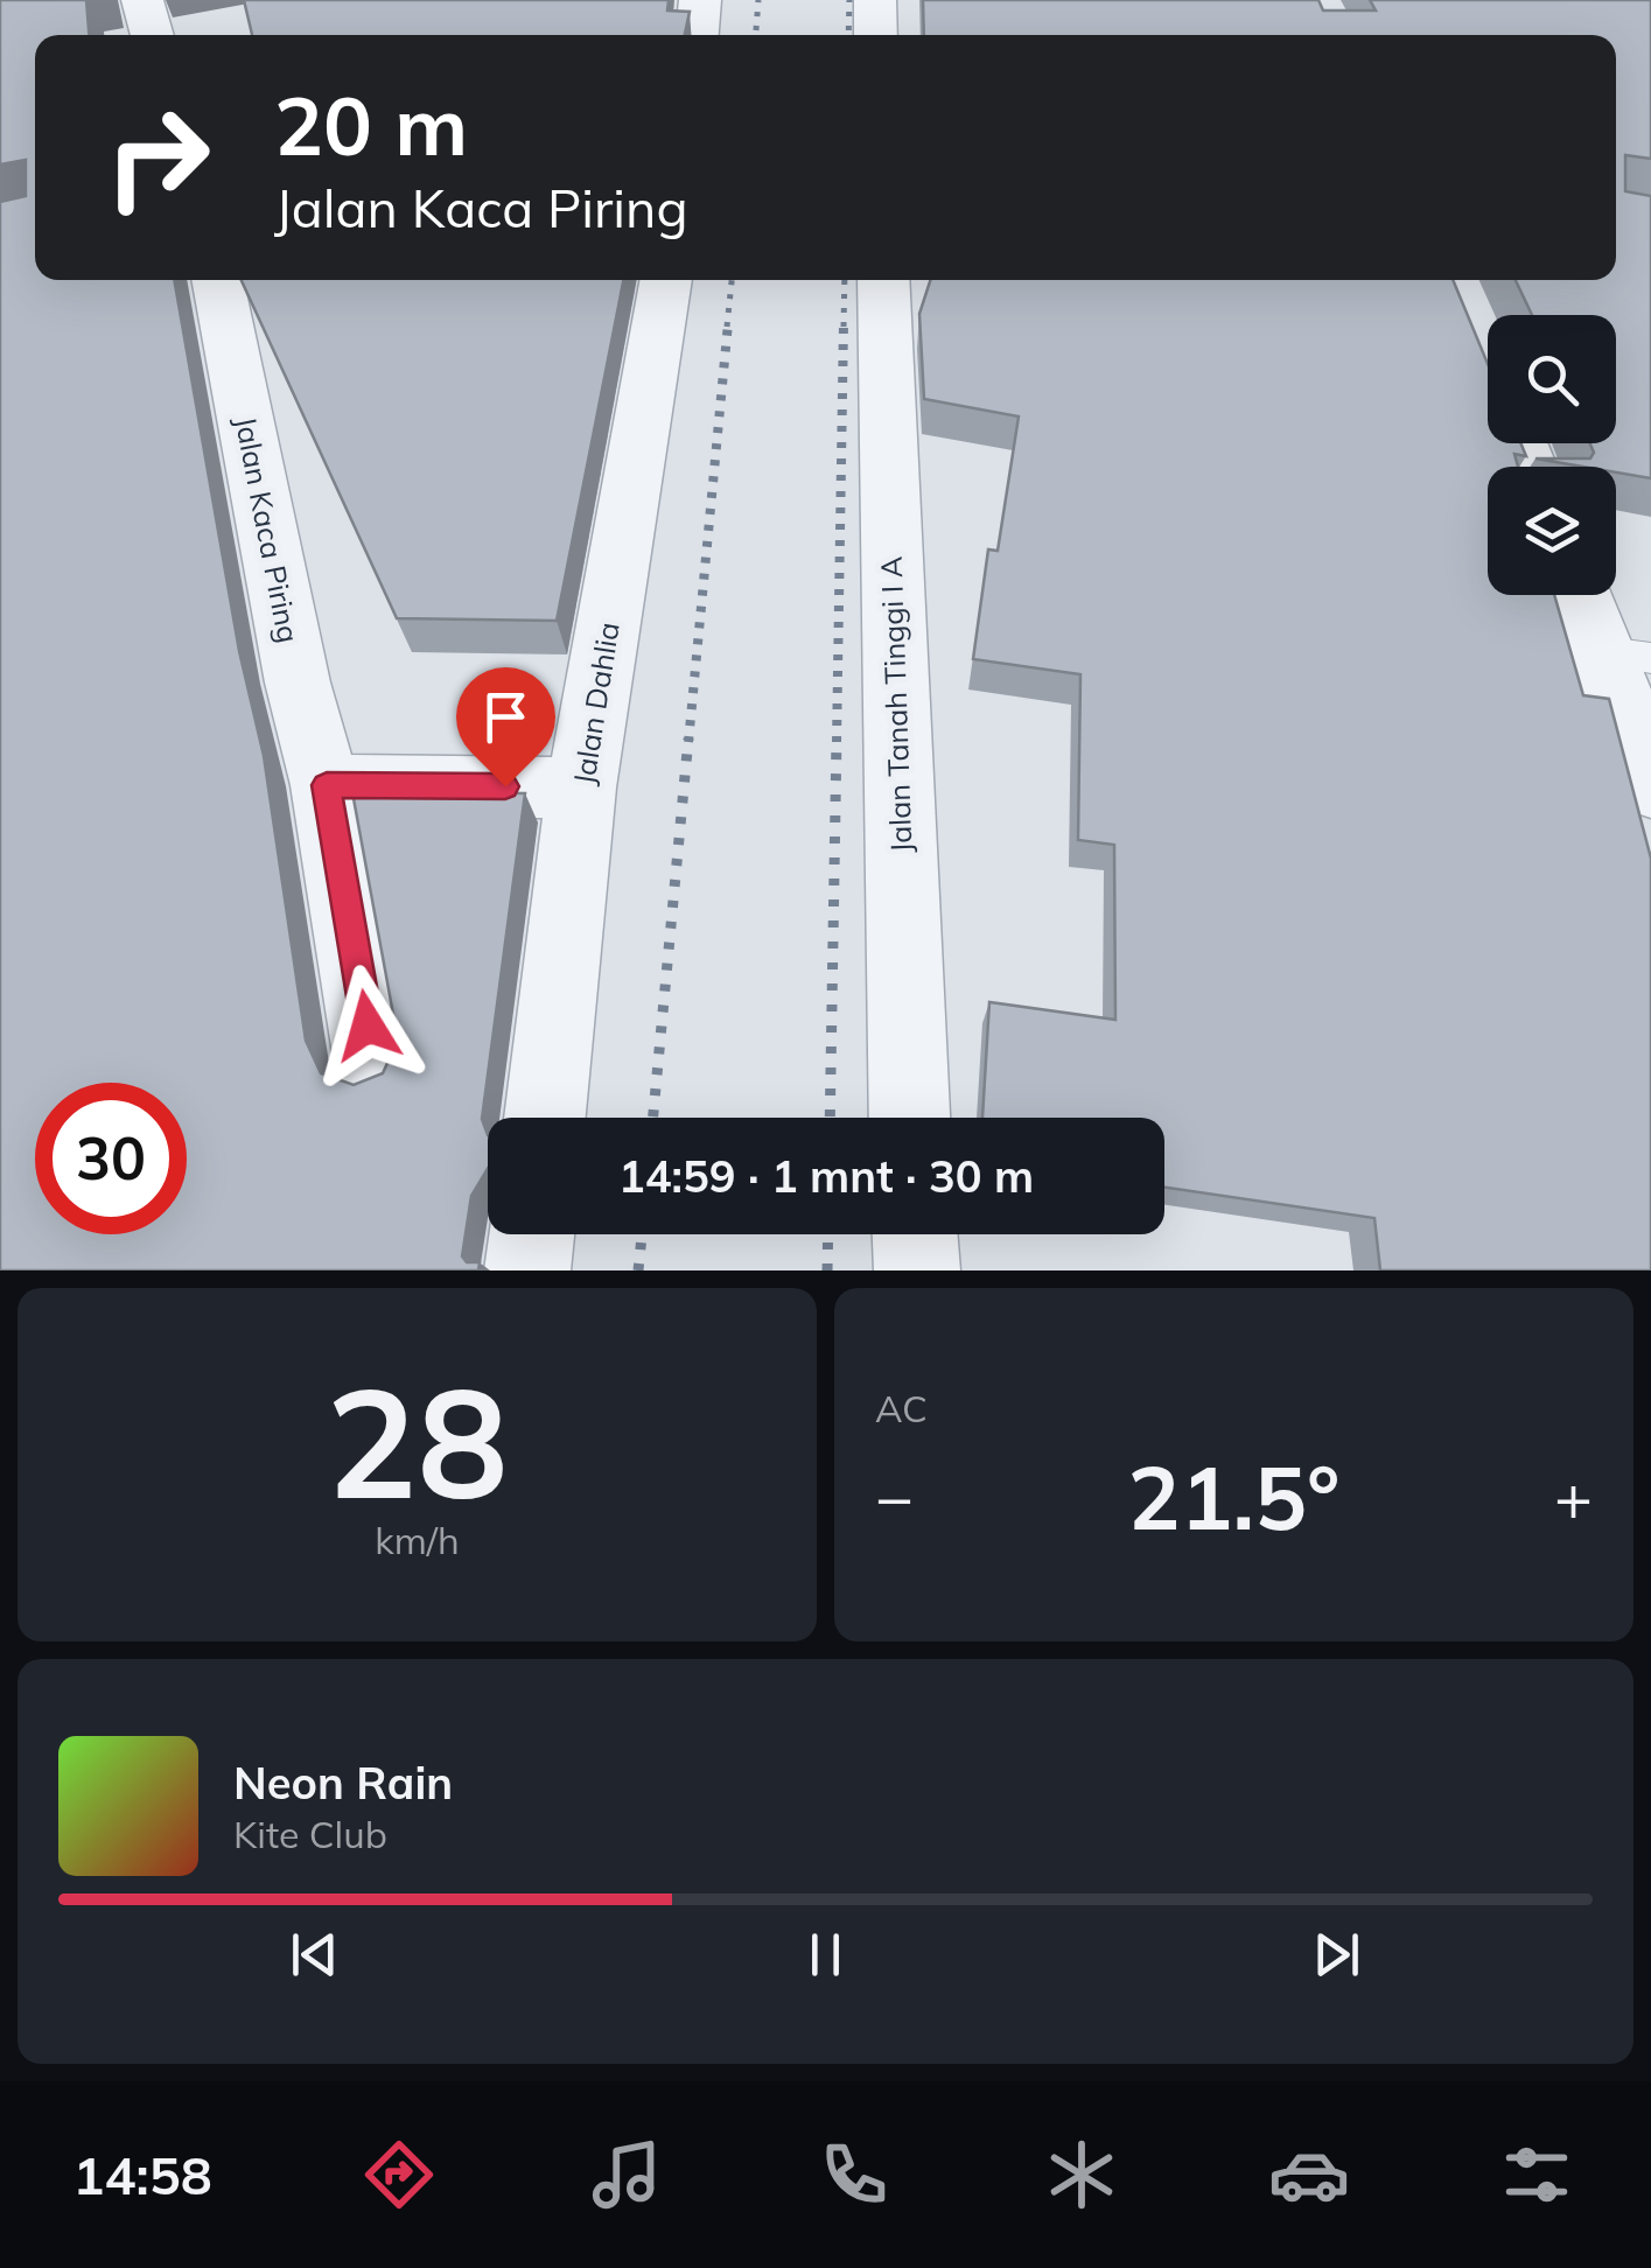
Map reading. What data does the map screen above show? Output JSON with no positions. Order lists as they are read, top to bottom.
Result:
{
  "streets": {
    "street": ["Jalan Kaca Piring", "Jalan Dahlia", "Jalan Tanah Tinggi I A"]
  },
  "page": {
    "turn": ["20 m", "Jalan Kaca Piring"],
    "limit": "30",
    "trip": "14:59 · 1 mnt · 30 m",
    "tile": [
      ["28", "km/h"],
      "AC"
    ],
    "heat": ["−", "21.5°", "+"],
    "song": ["Neon Rain", "Kite Club"],
    "tabs": "14:58"
  }
}
